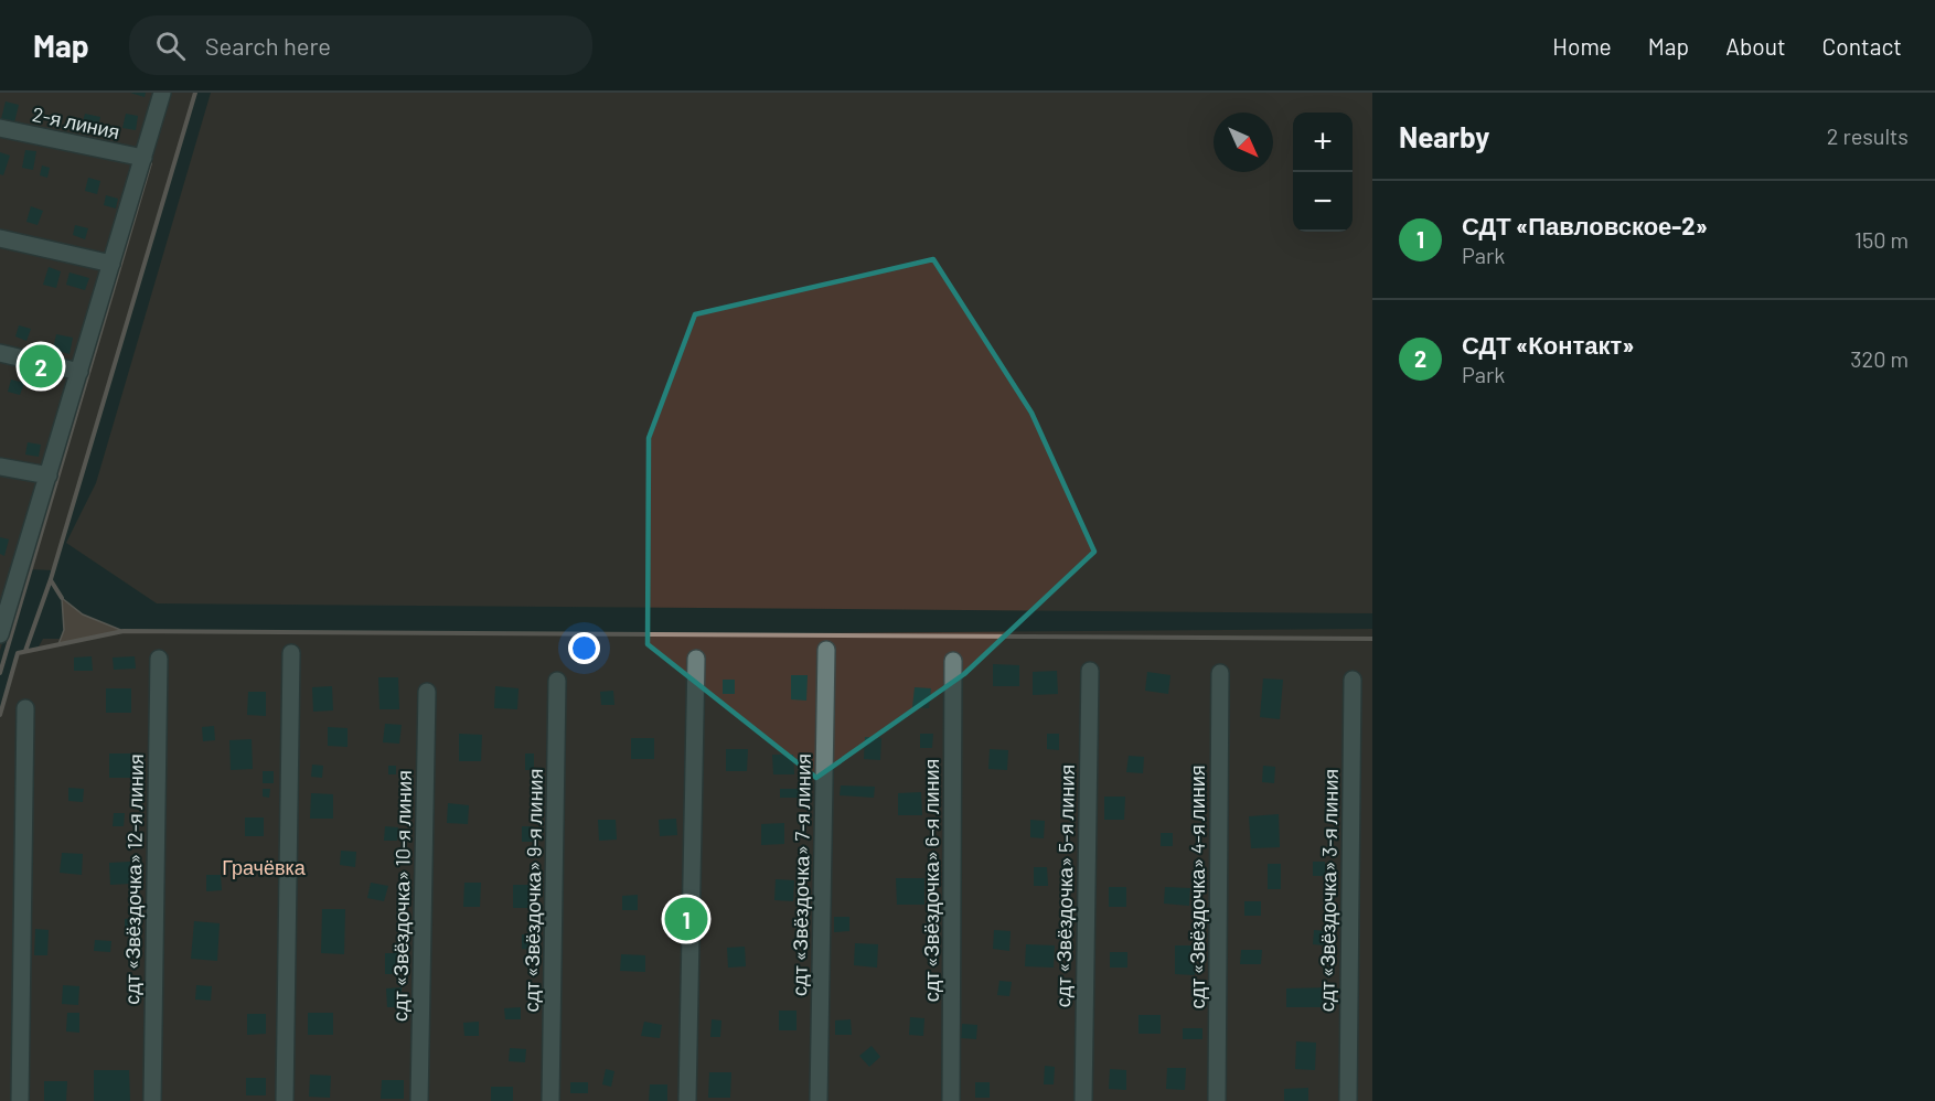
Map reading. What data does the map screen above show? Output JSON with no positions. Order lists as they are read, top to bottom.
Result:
{
  "streets": {
    "street": [
      "2-я линия",
      "сдт «Звёздочка» 7-я линия",
      "сдт «Звёздочка» 12-я линия",
      "сдт «Звёздочка» 6-я линия",
      "сдт «Звёздочка» 5-я линия",
      "сдт «Звёздочка» 4-я линия",
      "сдт «Звёздочка» 9-я линия",
      "сдт «Звёздочка» 3-я линия",
      "сдт «Звёздочка» 10-я линия"
    ]
  },
  "parks": ["Грачёвка"],
  "north": "bottom right",
  "page": {
    "header": "Map",
    "search": "Search here",
    "nav": [
      "Home",
      "Map",
      "About",
      "Contact"
    ],
    "heading": ["Nearby", "2 results"],
    "map_buttons": ["+", "−"],
    "list": [
      {
        "mark": "1",
        "name": "СДТ «Павловское-2»",
        "note": "Park",
        "value": "150 m"
      },
      {
        "mark": "2",
        "name": "СДТ «Контакт»",
        "note": "Park",
        "value": "320 m"
      }
    ],
    "pins": ["2", "1"]
  }
}
